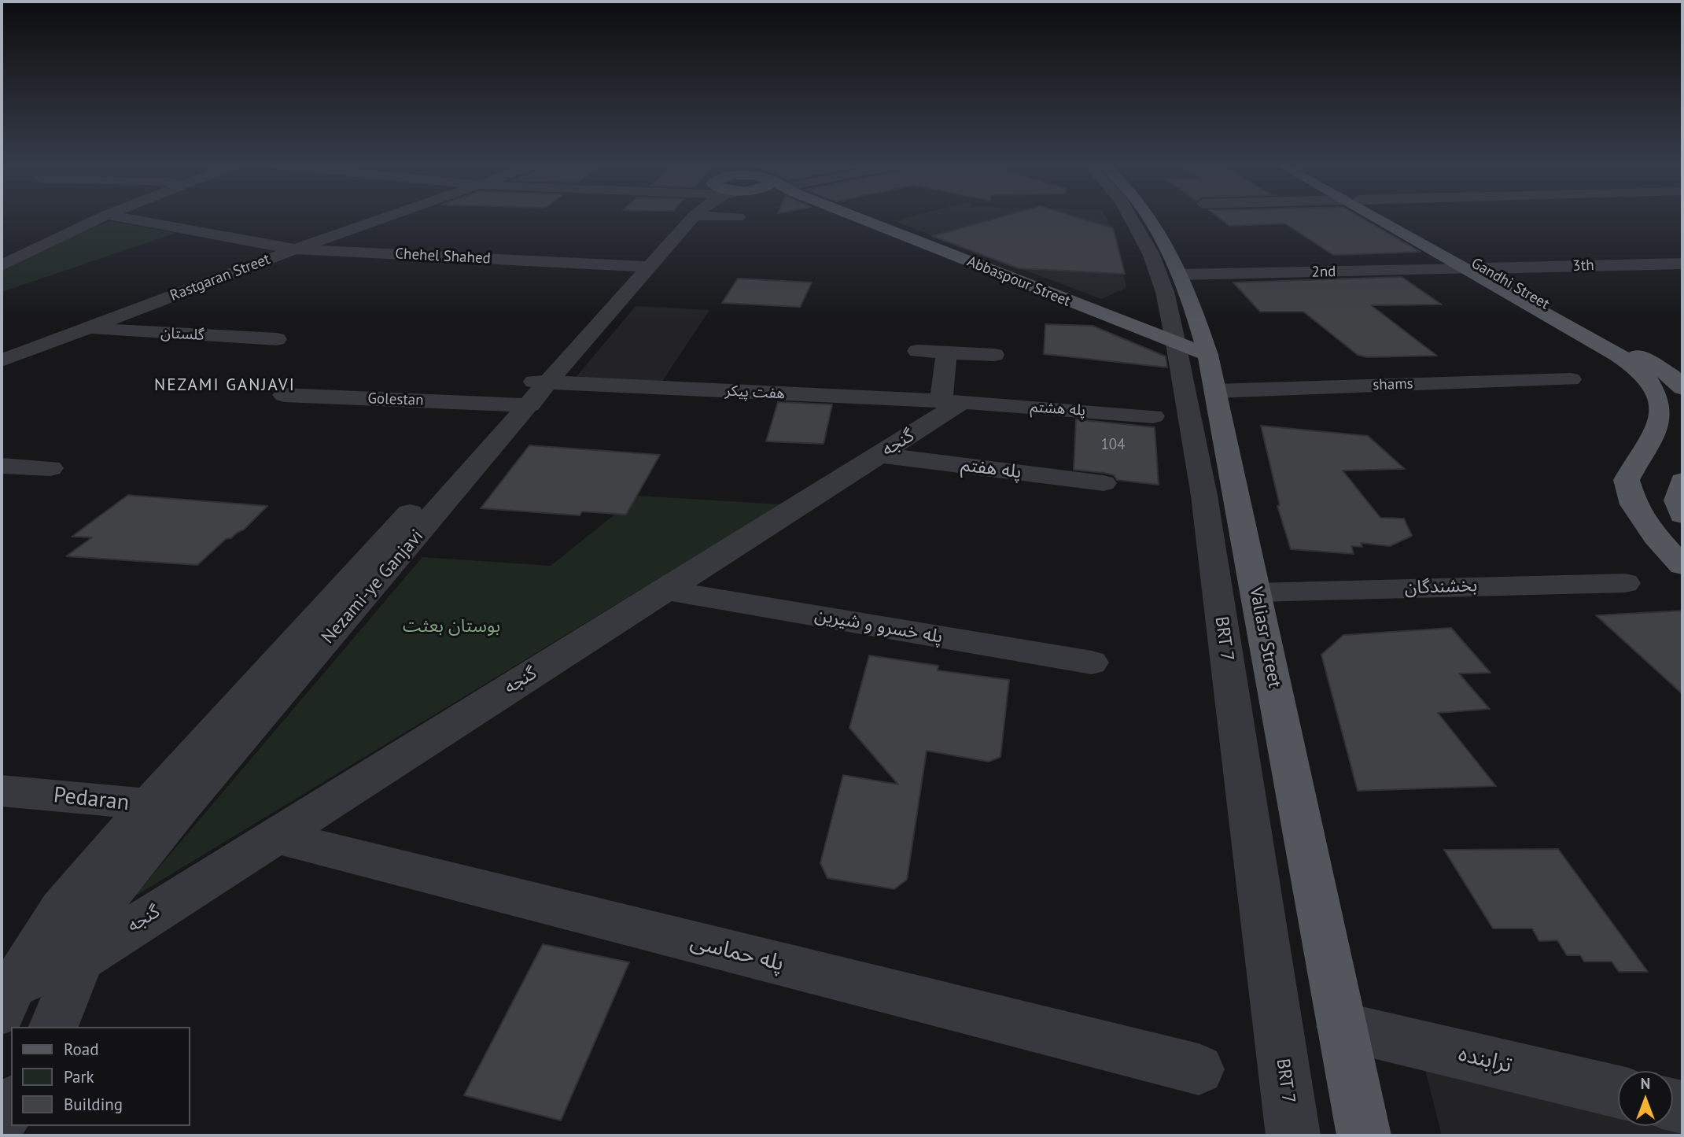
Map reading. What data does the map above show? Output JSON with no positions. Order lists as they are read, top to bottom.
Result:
{
  "streets": {
    "main road": ["Abbaspour Street", "Gandhi Street", "Valiasr Street"],
    "street": [
      "Chehel Shahed",
      "3th",
      "2nd",
      "Rastgaran Street",
      "گلستان",
      "shams",
      "هفت پیکر",
      "Golestan",
      "پله هشتم",
      "گنجه",
      "پله هفتم",
      "Nezami-ye Ganjavi",
      "بخشندگان",
      "پله خسرو و شیرین",
      "BRT 7",
      "Pedaran",
      "پله حماسی",
      "ترابنده"
    ]
  },
  "crossings": [
    ["Chehel Shahed", "Rastgaran Street"],
    ["Chehel Shahed", "Nezami-ye Ganjavi"],
    ["3th", "2nd"],
    ["3th", "Gandhi Street"],
    ["2nd", "Gandhi Street"],
    ["2nd", "Valiasr Street"],
    ["Rastgaran Street", "گلستان"],
    ["Abbaspour Street", "Valiasr Street"],
    ["Abbaspour Street", "BRT 7"],
    ["shams", "Valiasr Street"],
    ["هفت پیکر", "Golestan"],
    ["هفت پیکر", "پله هشتم"],
    ["هفت پیکر", "گنجه"],
    ["هفت پیکر", "Nezami-ye Ganjavi"],
    ["Golestan", "Nezami-ye Ganjavi"],
    ["پله هشتم", "گنجه"],
    ["گنجه", "پله هفتم"],
    ["گنجه", "Nezami-ye Ganjavi"],
    ["گنجه", "پله خسرو و شیرین"],
    ["گنجه", "پله حماسی"],
    ["Nezami-ye Ganjavi", "Pedaran"],
    ["بخشندگان", "Valiasr Street"],
    ["Valiasr Street", "BRT 7"],
    ["Valiasr Street", "ترابنده"]
  ],
  "districts": ["NEZAMI GANJAVI"],
  "parks": ["بوستان بعثت"],
  "house_numbers": ["104"],
  "legend": ["Road", "Park", "Building"],
  "north": "top"
}
